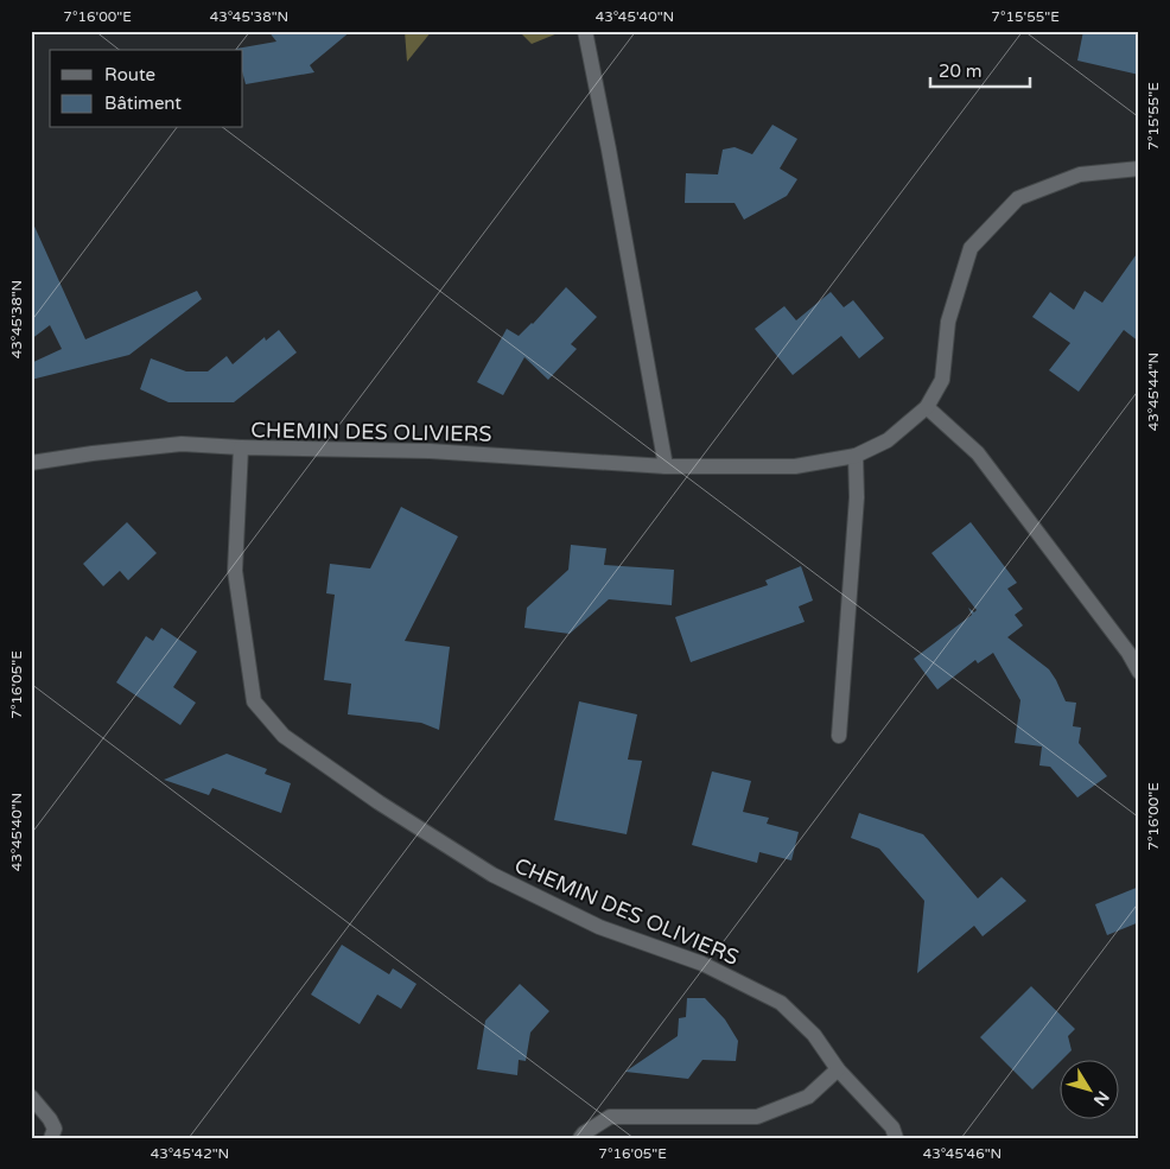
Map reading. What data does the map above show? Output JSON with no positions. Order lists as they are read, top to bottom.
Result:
{
  "streets": {
    "street": ["CHEMIN DES OLIVIERS"]
  },
  "legend": ["Route", "Bâtiment"],
  "scale_bar": "20 m",
  "north": "bottom right",
  "coordinates": [
    "7°16'00\"E",
    "43°45'38\"N",
    "43°45'40\"N",
    "7°15'55\"E",
    "43°45'44\"N",
    "7°16'05\"E",
    "43°45'42\"N",
    "43°45'46\"N"
  ]
}
